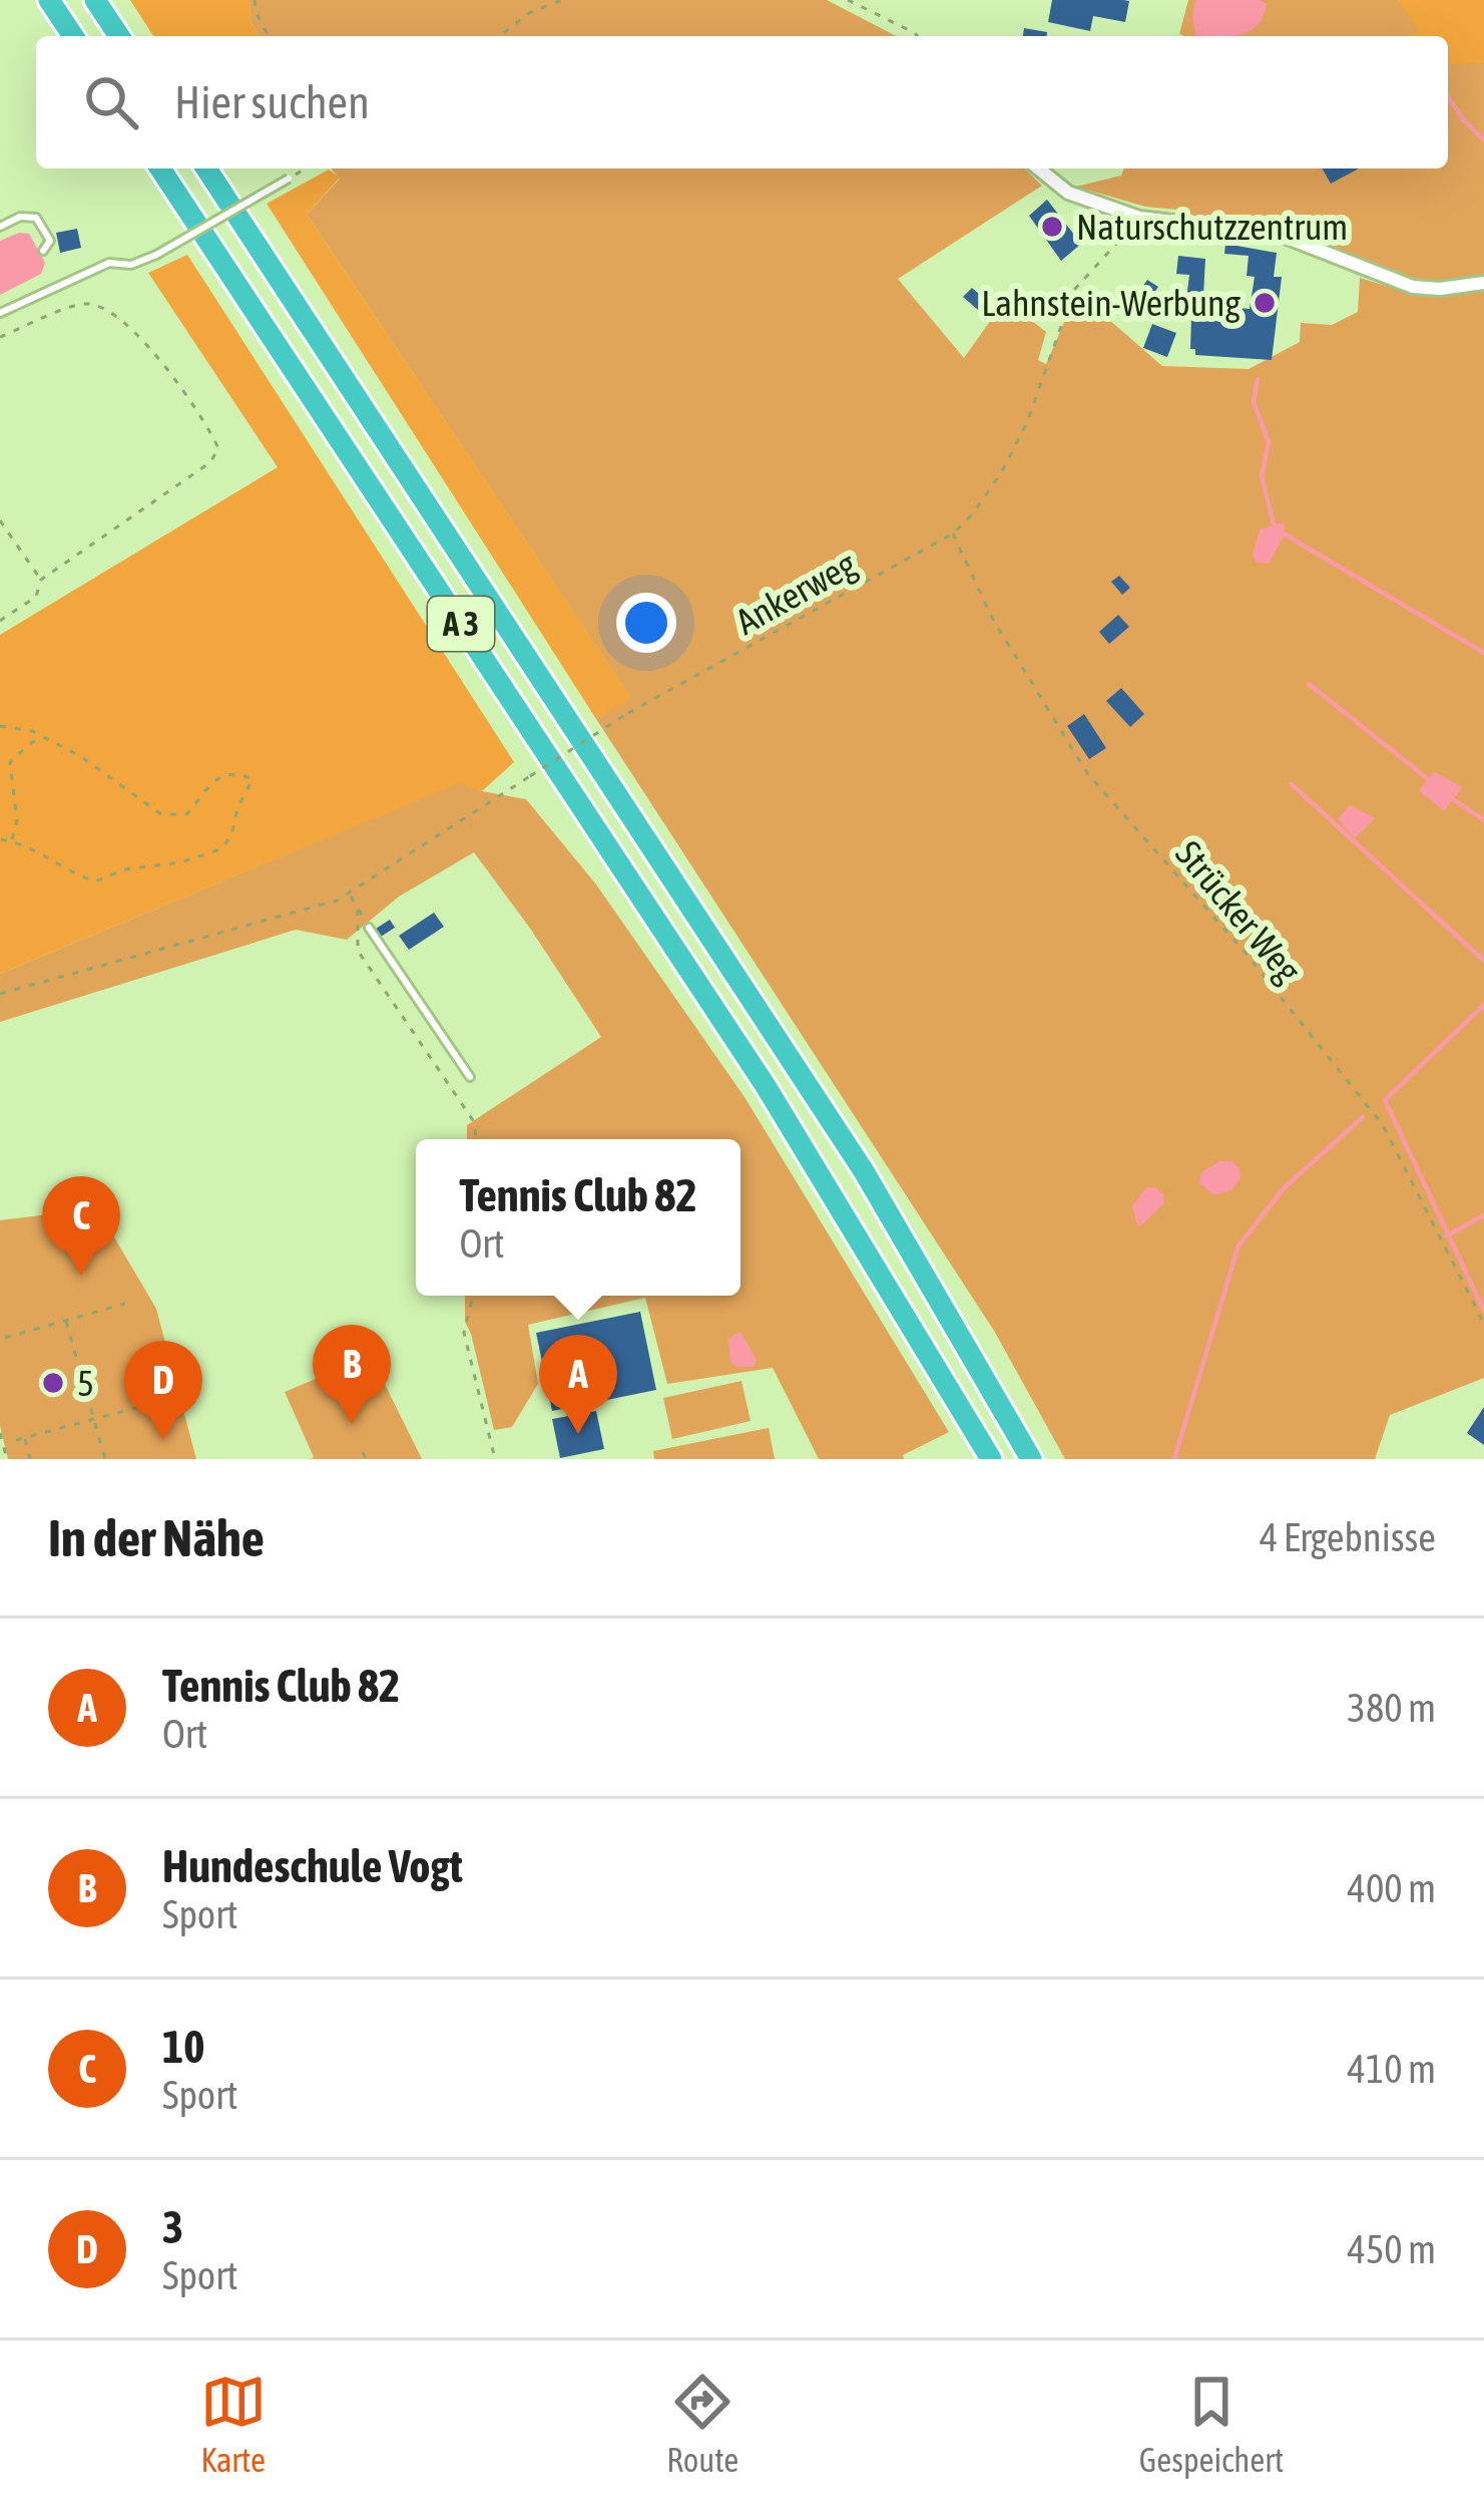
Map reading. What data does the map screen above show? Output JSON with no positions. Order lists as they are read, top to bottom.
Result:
{
  "streets": {
    "highway": ["A 3"],
    "path": ["Ankerweg", "Strücker Weg"]
  },
  "crossings": [
    ["Ankerweg", "Strücker Weg"]
  ],
  "places": ["Naturschutzzentrum", "Lahnstein-Werbung", "5"],
  "page": {
    "search": "Hier suchen",
    "popup": ["Tennis Club 82", "Ort"],
    "pins": [
      "C",
      "B",
      "A",
      "D"
    ],
    "heading": ["In der Nähe", "4 Ergebnisse"],
    "list": [
      {
        "mark": "A",
        "name": "Tennis Club 82",
        "note": "Ort",
        "value": "380 m"
      },
      {
        "mark": "B",
        "name": "Hundeschule Vogt",
        "note": "Sport",
        "value": "400 m"
      },
      {
        "mark": "C",
        "name": "10",
        "note": "Sport",
        "value": "410 m"
      },
      {
        "mark": "D",
        "name": "3",
        "note": "Sport",
        "value": "450 m"
      }
    ],
    "nav": ["Karte", "Route", "Gespeichert"]
  }
}
